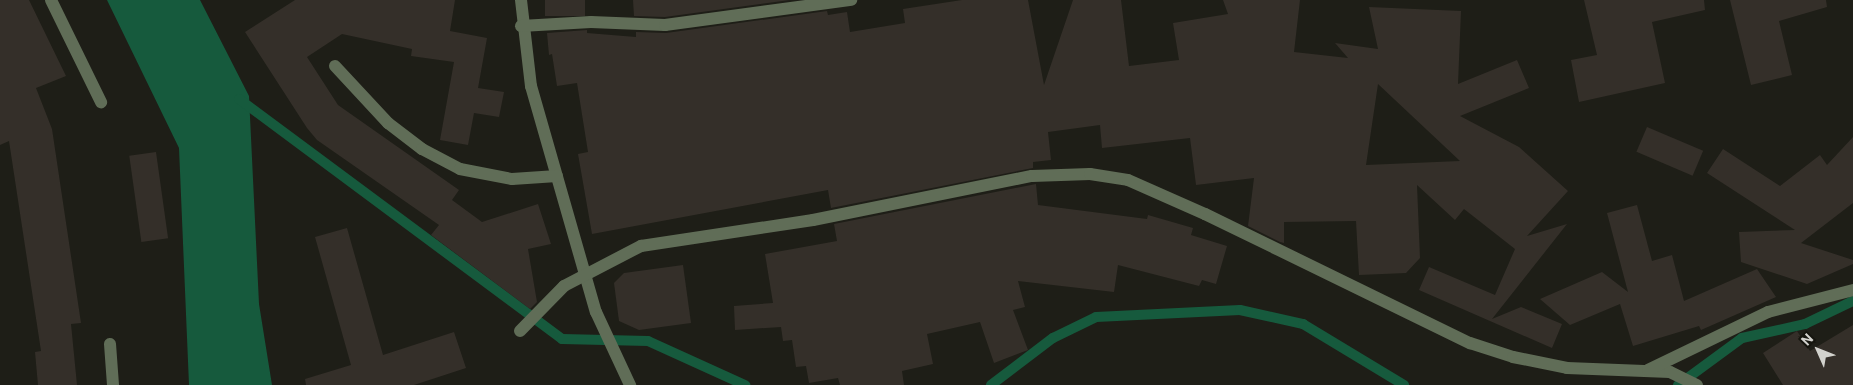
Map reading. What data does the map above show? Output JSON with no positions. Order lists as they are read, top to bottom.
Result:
{
  "north": "top left"
}
